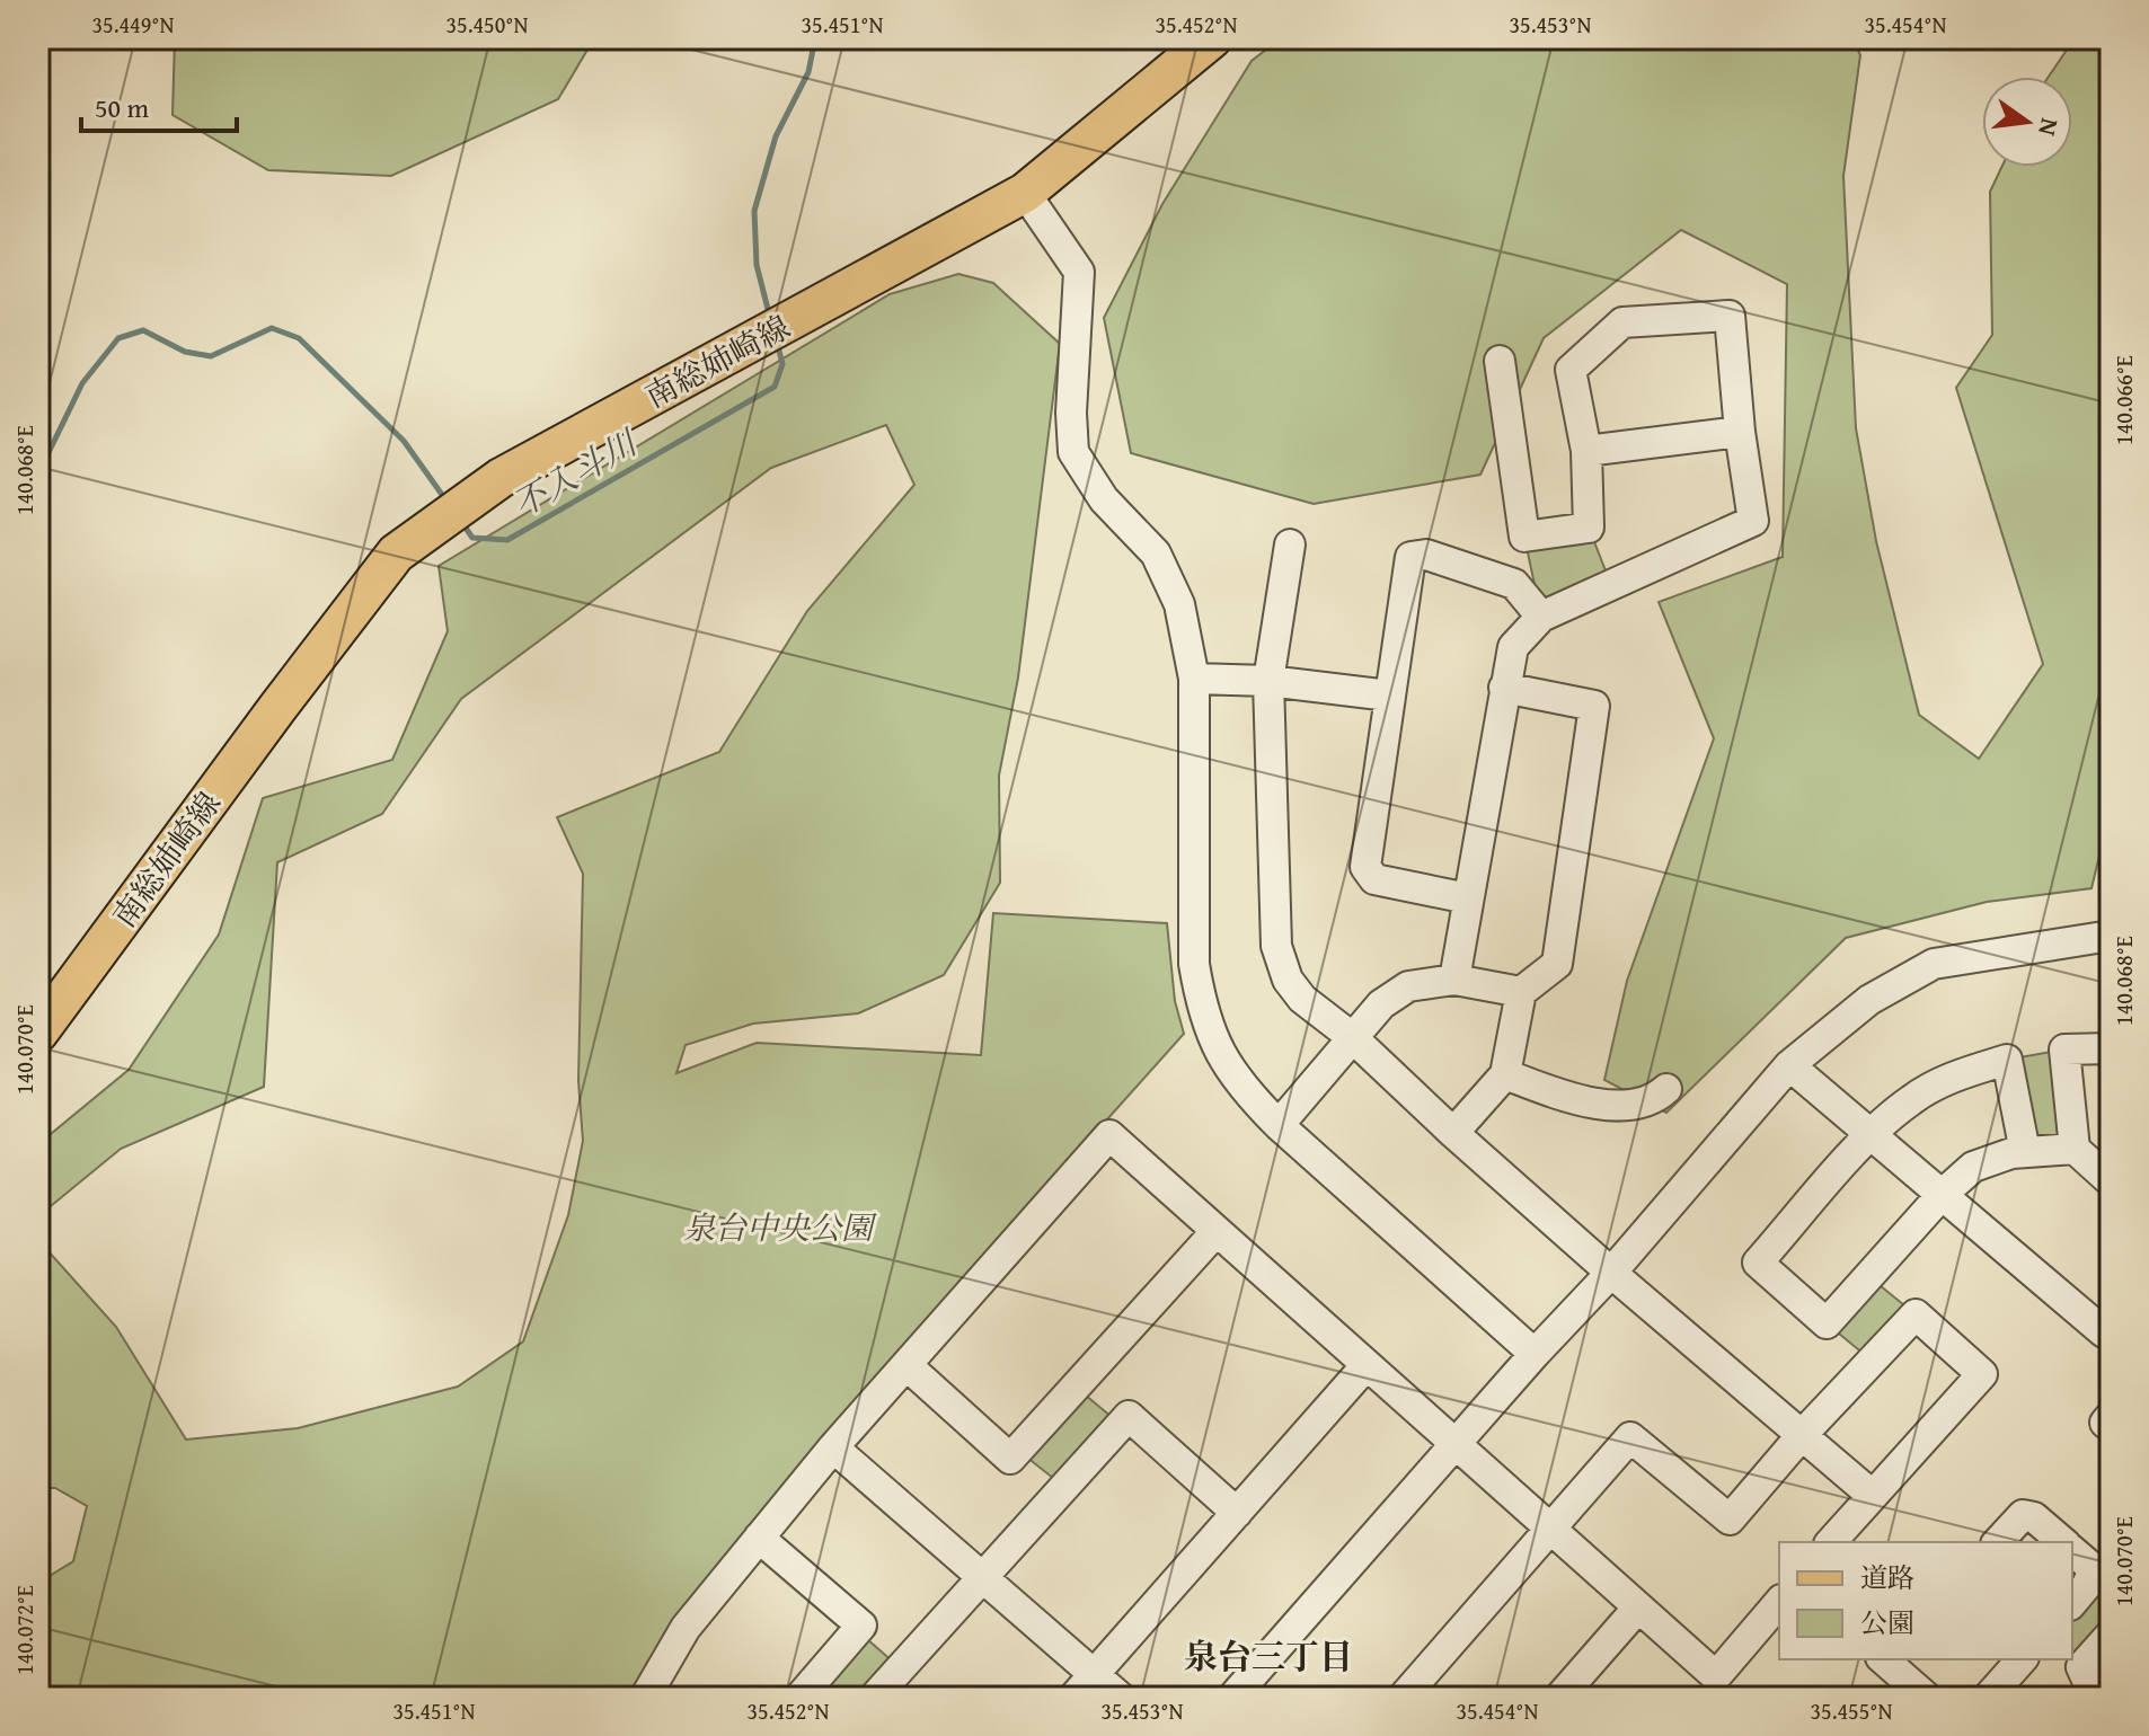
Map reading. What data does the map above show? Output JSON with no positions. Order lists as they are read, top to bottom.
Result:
{
  "streets": {
    "main road": ["南総姉崎線"]
  },
  "districts": ["泉台三丁目"],
  "water": ["不入斗川"],
  "parks": ["泉台中央公園"],
  "legend": ["道路", "公園"],
  "scale_bar": "50 m",
  "north": "right",
  "coordinates": [
    "35.449°N",
    "35.450°N",
    "35.451°N",
    "35.452°N",
    "35.453°N",
    "35.454°N",
    "140.066°E",
    "140.068°E",
    "140.070°E",
    "140.072°E",
    "35.455°N"
  ]
}
